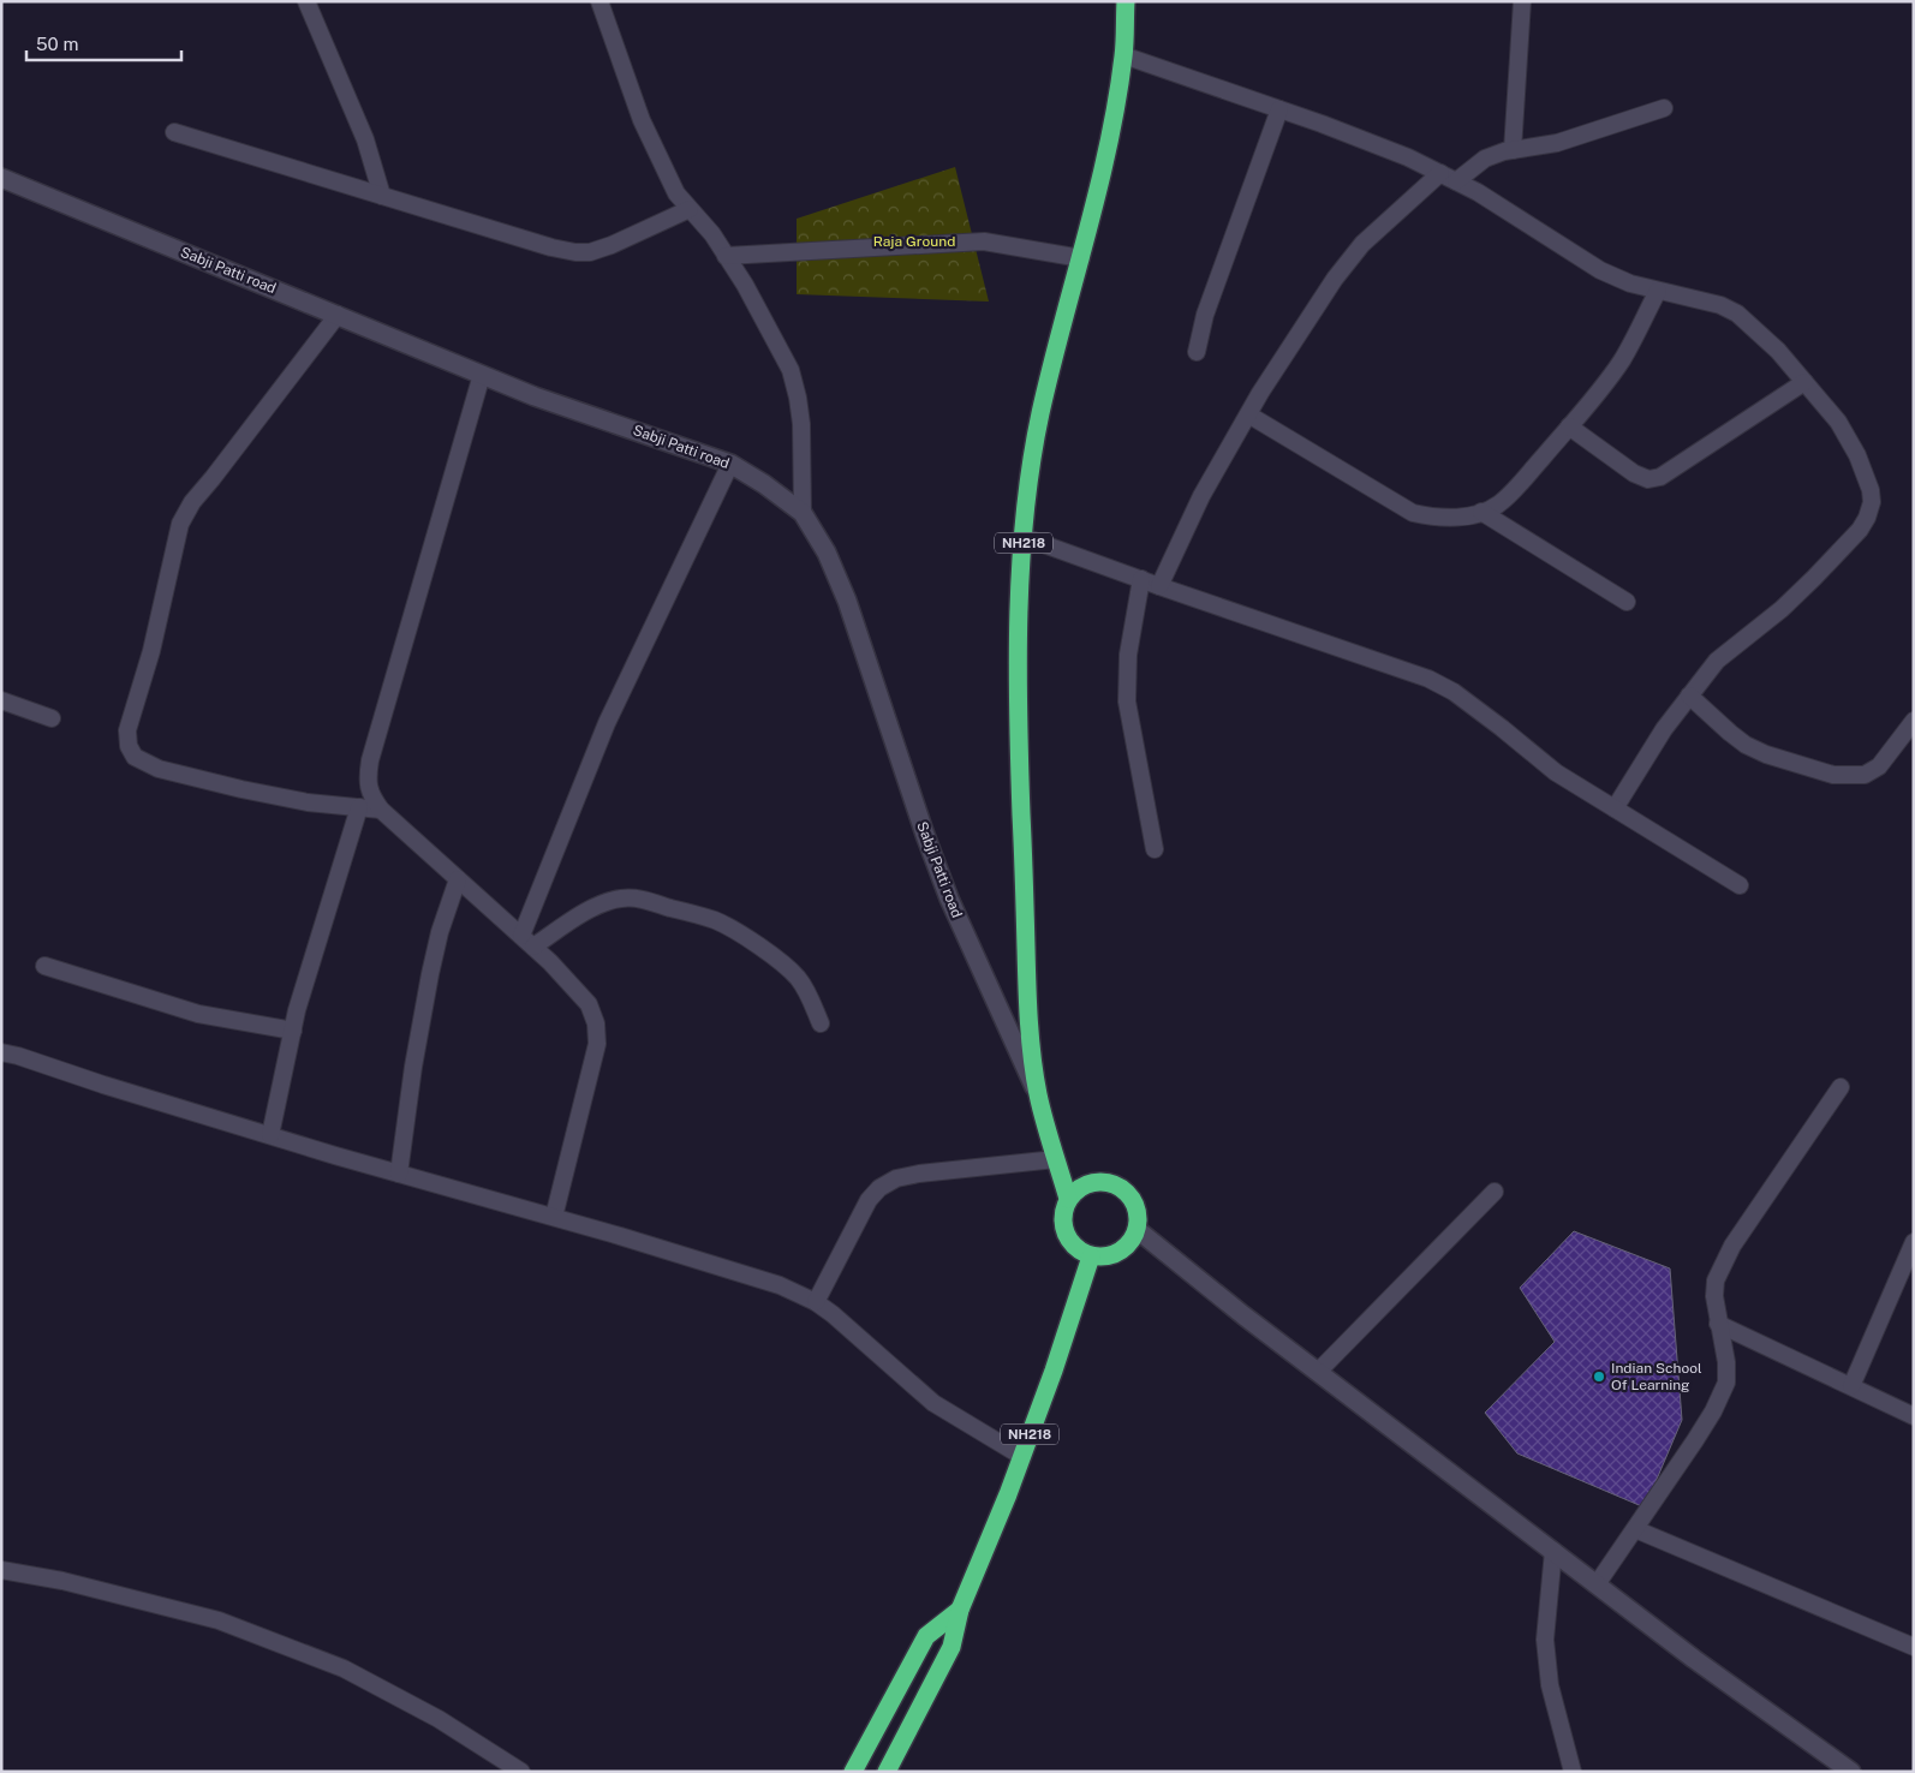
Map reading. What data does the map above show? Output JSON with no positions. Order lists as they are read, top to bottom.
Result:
{
  "streets": {
    "highway": ["NH218"],
    "main road": ["Sabji Patti road"]
  },
  "crossings": [
    ["Sabji Patti road", "NH218"]
  ],
  "parks": ["Raja Ground"],
  "places": ["Indian School Of Learning"],
  "scale_bar": "50 m"
}
